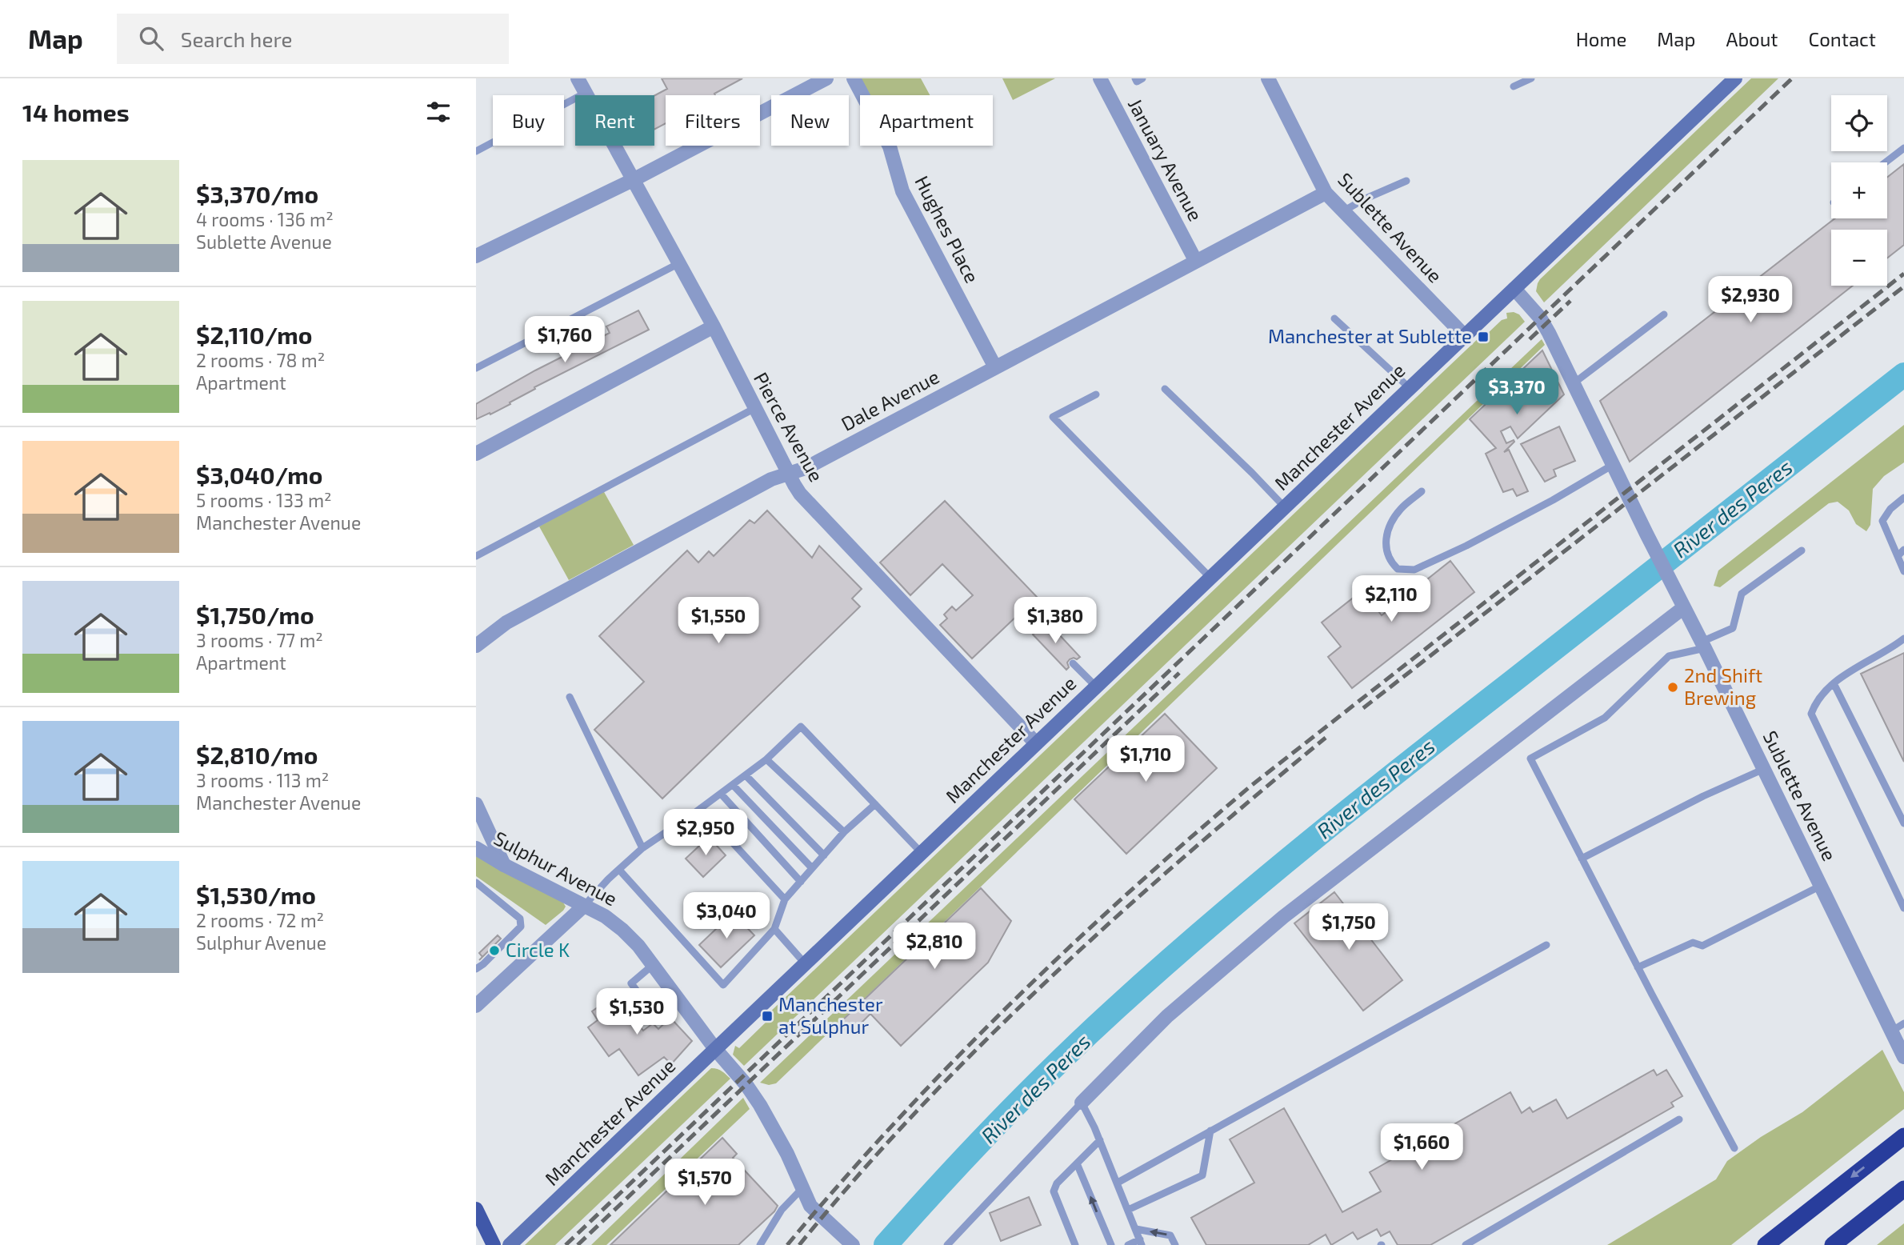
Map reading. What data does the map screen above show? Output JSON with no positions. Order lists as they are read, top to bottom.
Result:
{
  "streets": {
    "main road": ["Manchester Avenue"],
    "street": [
      "January Avenue",
      "Sublette Avenue",
      "Hughes Place",
      "Dale Avenue",
      "Pierce Avenue",
      "Sulphur Avenue"
    ]
  },
  "crossings": [
    ["January Avenue", "Dale Avenue"],
    ["Sublette Avenue", "Dale Avenue"],
    ["Sublette Avenue", "Manchester Avenue"],
    ["Hughes Place", "Dale Avenue"],
    ["Dale Avenue", "Pierce Avenue"],
    ["Pierce Avenue", "Manchester Avenue"],
    ["Manchester Avenue", "Sulphur Avenue"]
  ],
  "water": ["River des Peres"],
  "places": {
    "transit": ["Manchester at Sublette", "Manchester at Sulphur"],
    "other": ["2nd Shift Brewing", "Circle K"]
  },
  "page": {
    "header": "Map",
    "search": "Search here",
    "nav": [
      "Home",
      "Map",
      "About",
      "Contact"
    ],
    "heading": "14 homes",
    "map_buttons": ["+", "−"],
    "chip": [
      "Buy",
      "Rent",
      "Filters",
      "New",
      "Apartment"
    ],
    "list": [
      {
        "name": "$3,370/mo",
        "note": "4 rooms · 136 m² · Sublette Avenue"
      },
      {
        "name": "$2,110/mo",
        "note": "2 rooms · 78 m² · Apartment"
      },
      {
        "name": "$3,040/mo",
        "note": "5 rooms · 133 m² · Manchester Avenue"
      },
      {
        "name": "$1,750/mo",
        "note": "3 rooms · 77 m² · Apartment"
      },
      {
        "name": "$2,810/mo",
        "note": "3 rooms · 113 m² · Manchester Avenue"
      },
      {
        "name": "$1,530/mo",
        "note": "2 rooms · 72 m² · Sulphur Avenue"
      }
    ],
    "price": [
      "$2,930",
      "$1,760",
      "$3,370",
      "$2,110",
      "$1,550",
      "$1,380",
      "$1,710",
      "$2,950",
      "$3,040",
      "$1,750",
      "$2,810",
      "$1,530",
      "$1,660",
      "$1,570"
    ]
  }
}
